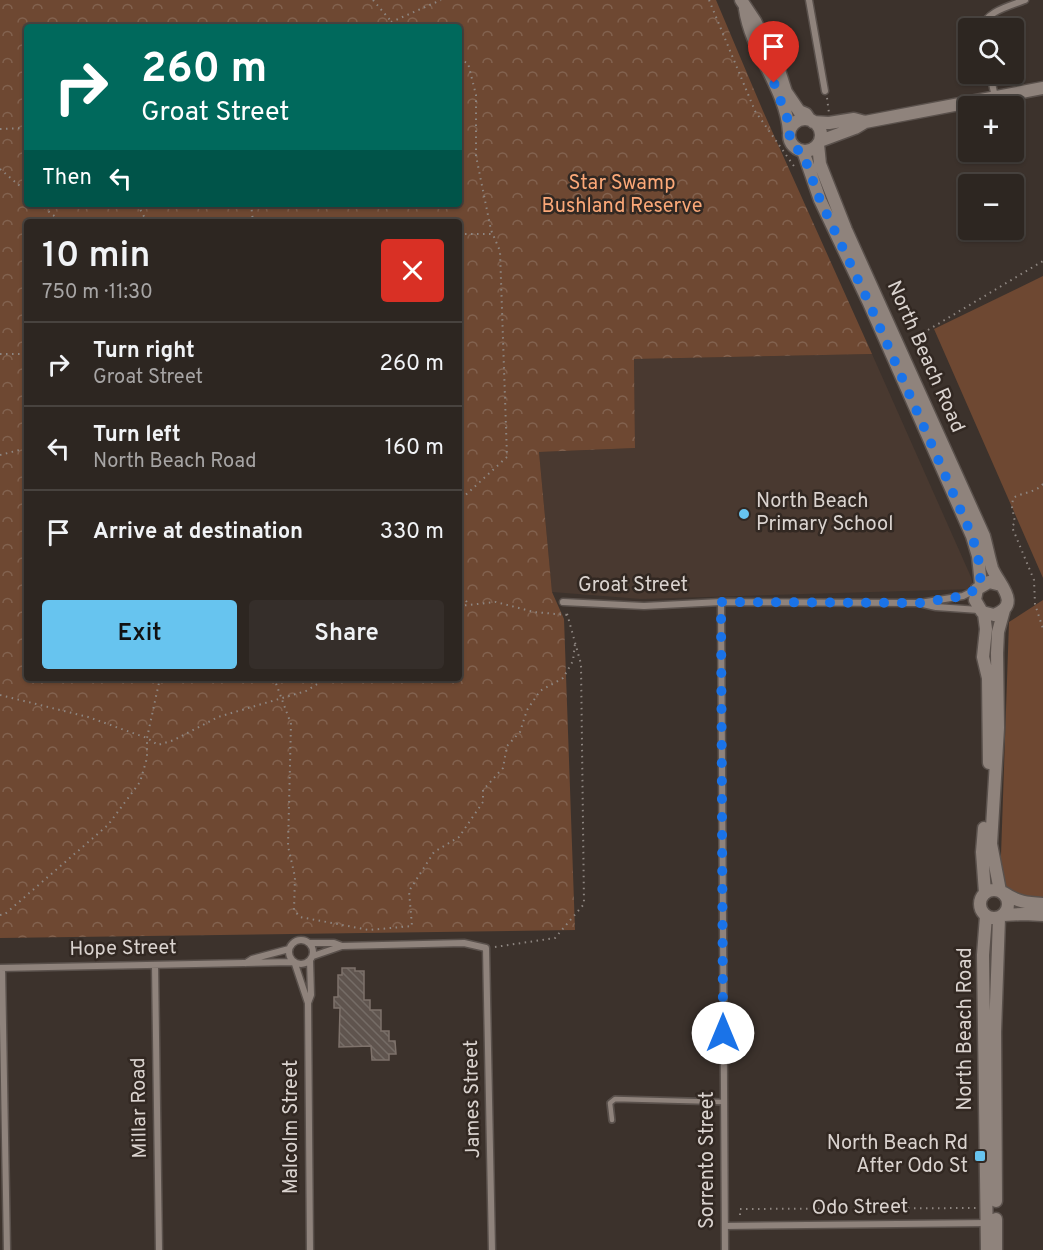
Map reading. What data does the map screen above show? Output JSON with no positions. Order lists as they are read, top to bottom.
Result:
{
  "streets": {
    "main road": ["North Beach Road"],
    "street": [
      "Groat Street",
      "Hope Street",
      "James Street",
      "Millar Road",
      "Malcolm Street",
      "Sorrento Street",
      "Odo Street"
    ]
  },
  "crossings": [
    ["North Beach Road", "Groat Street"],
    ["North Beach Road", "Odo Street"],
    ["Groat Street", "Sorrento Street"],
    ["Hope Street", "Millar Road"],
    ["Hope Street", "Malcolm Street"],
    ["Sorrento Street", "Odo Street"]
  ],
  "parks": ["Star Swamp Bushland Reserve"],
  "places": {
    "other": ["North Beach Primary School"],
    "transit": ["North Beach Rd After Odo St"]
  },
  "page": {
    "map_buttons": ["+", "−"],
    "turn": ["260 m", "Groat Street"],
    "then": "Then",
    "heading": ["10 min", "750 m · 11:30"],
    "list": [
      {
        "name": "Turn right",
        "note": "Groat Street",
        "value": "260 m"
      },
      {
        "name": "Turn left",
        "note": "North Beach Road",
        "value": "160 m"
      },
      {
        "name": "Arrive at destination",
        "value": "330 m"
      }
    ],
    "buttons": ["Exit", "Share"]
  }
}
